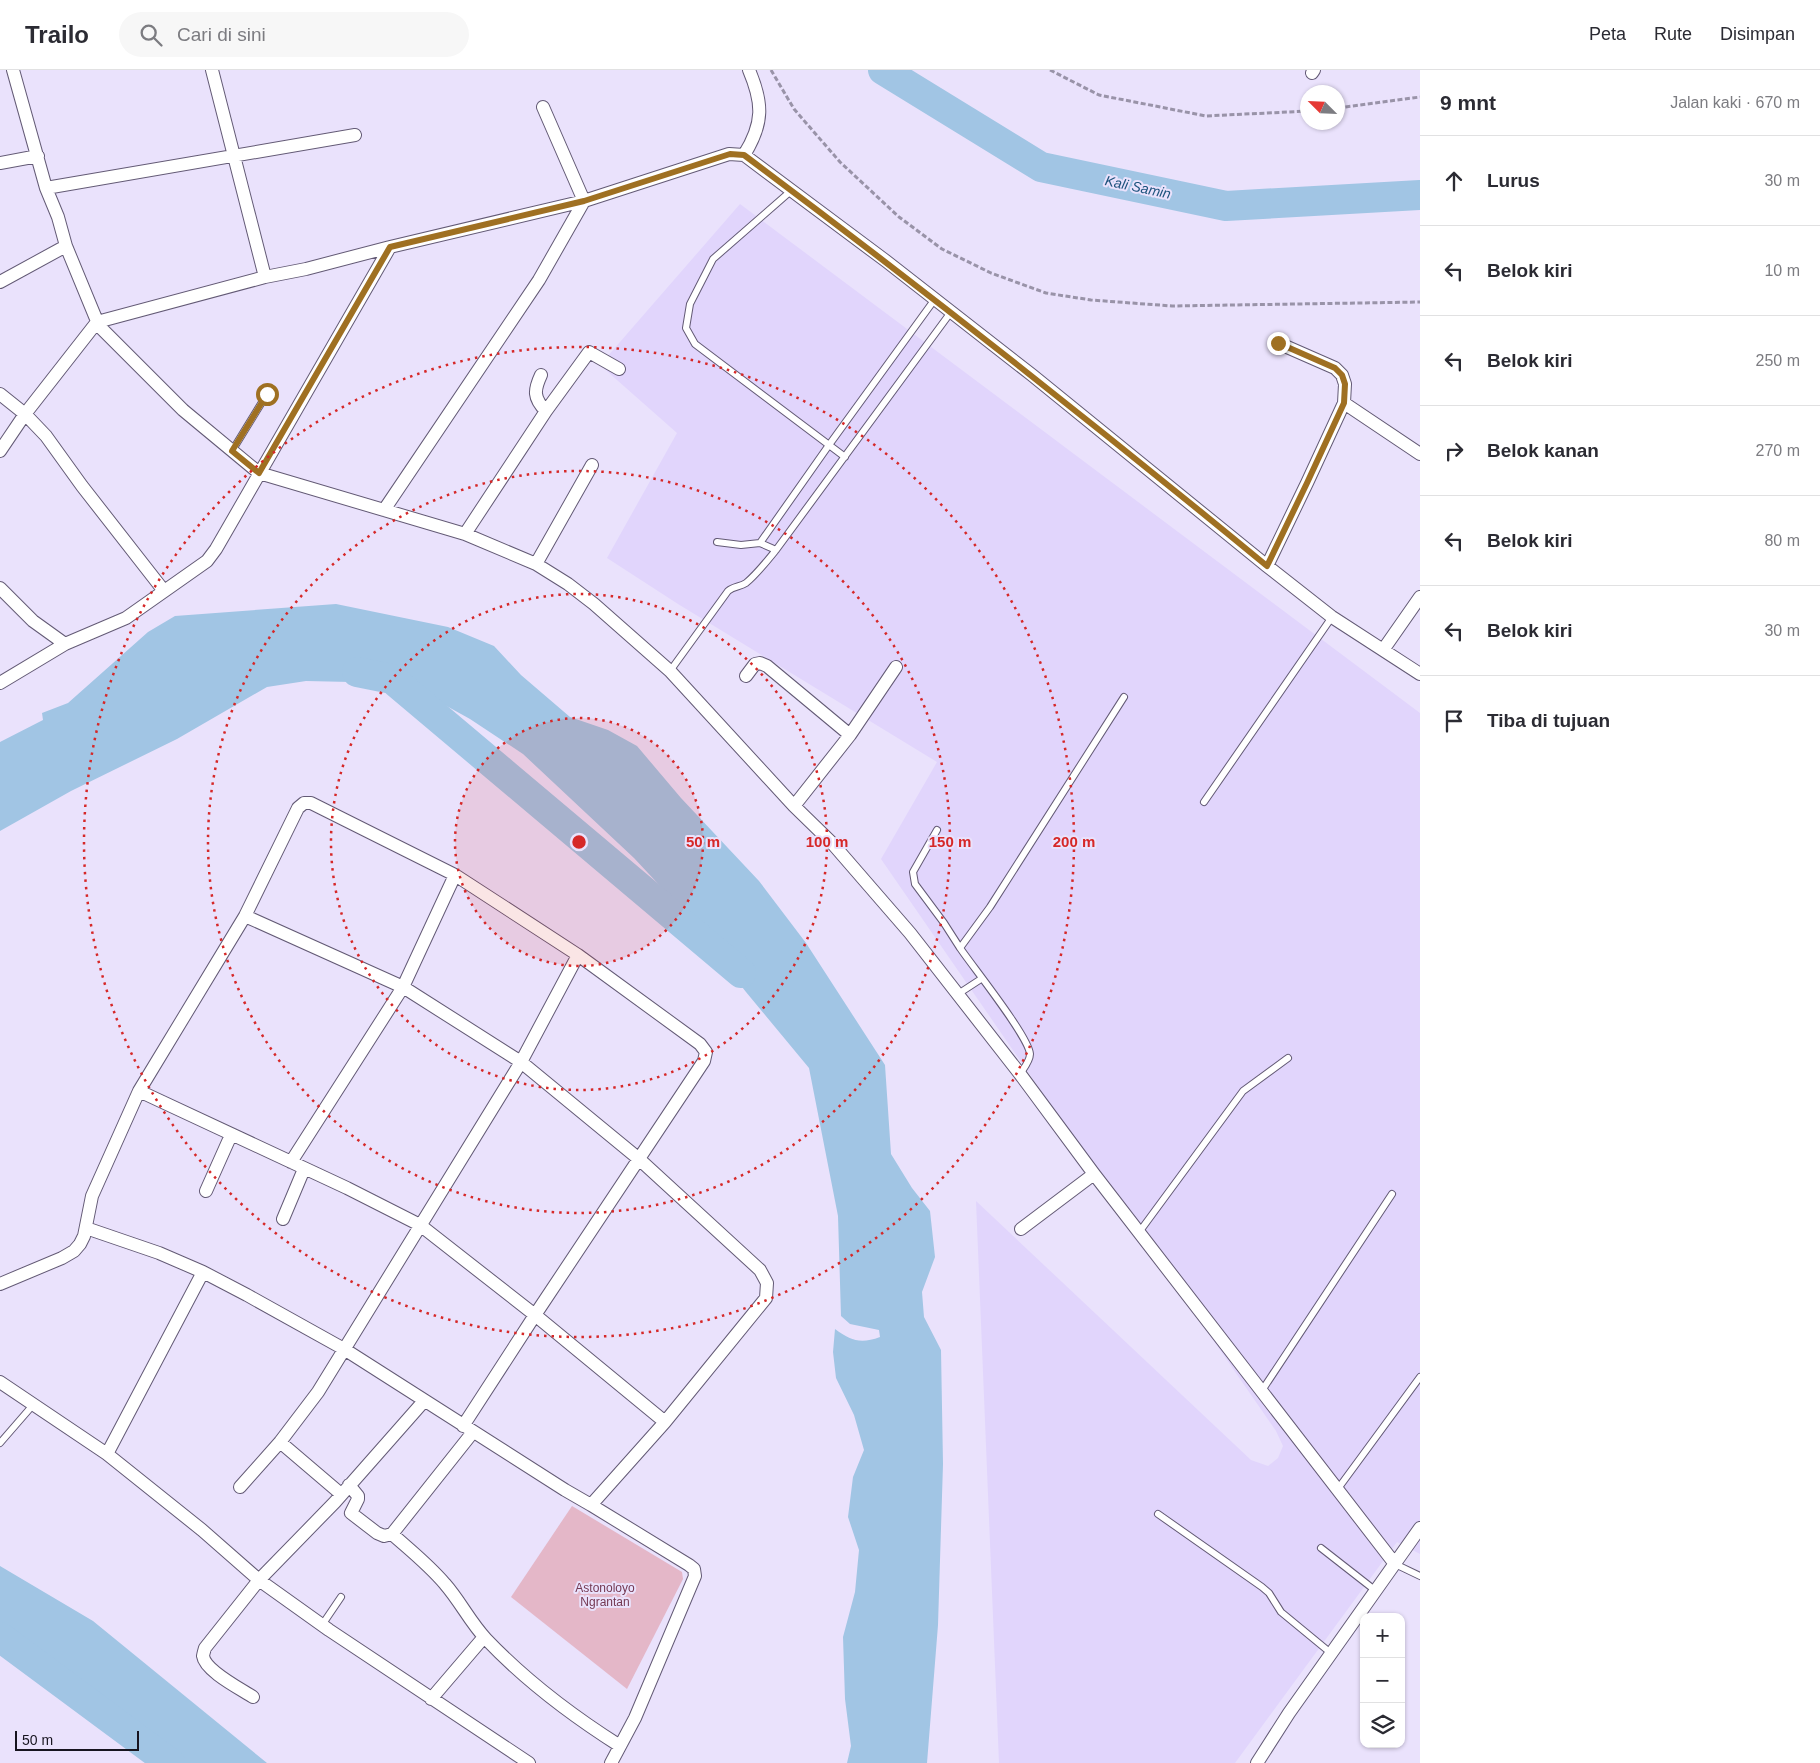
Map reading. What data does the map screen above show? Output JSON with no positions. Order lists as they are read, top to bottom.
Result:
{
  "water": ["Kali Samin"],
  "parks": ["Astonoloyo Ngrantan"],
  "scale_bar": "50 m",
  "north": "top left",
  "page": {
    "header": "Trailo",
    "search": "Cari di sini",
    "nav": ["Peta", "Rute", "Disimpan"],
    "heading": ["9 mnt", "Jalan kaki · 670 m"],
    "list": [
      ["Lurus", "30 m"],
      ["Belok kiri", "10 m"],
      ["Belok kiri", "250 m"],
      ["Belok kanan", "270 m"],
      ["Belok kiri", "80 m"],
      ["Belok kiri", "30 m"],
      "Tiba di tujuan"
    ],
    "map_buttons": ["+", "−"],
    "scale": "50 m"
  },
  "rings": [
    "50 m",
    "100 m",
    "150 m",
    "200 m"
  ]
}
